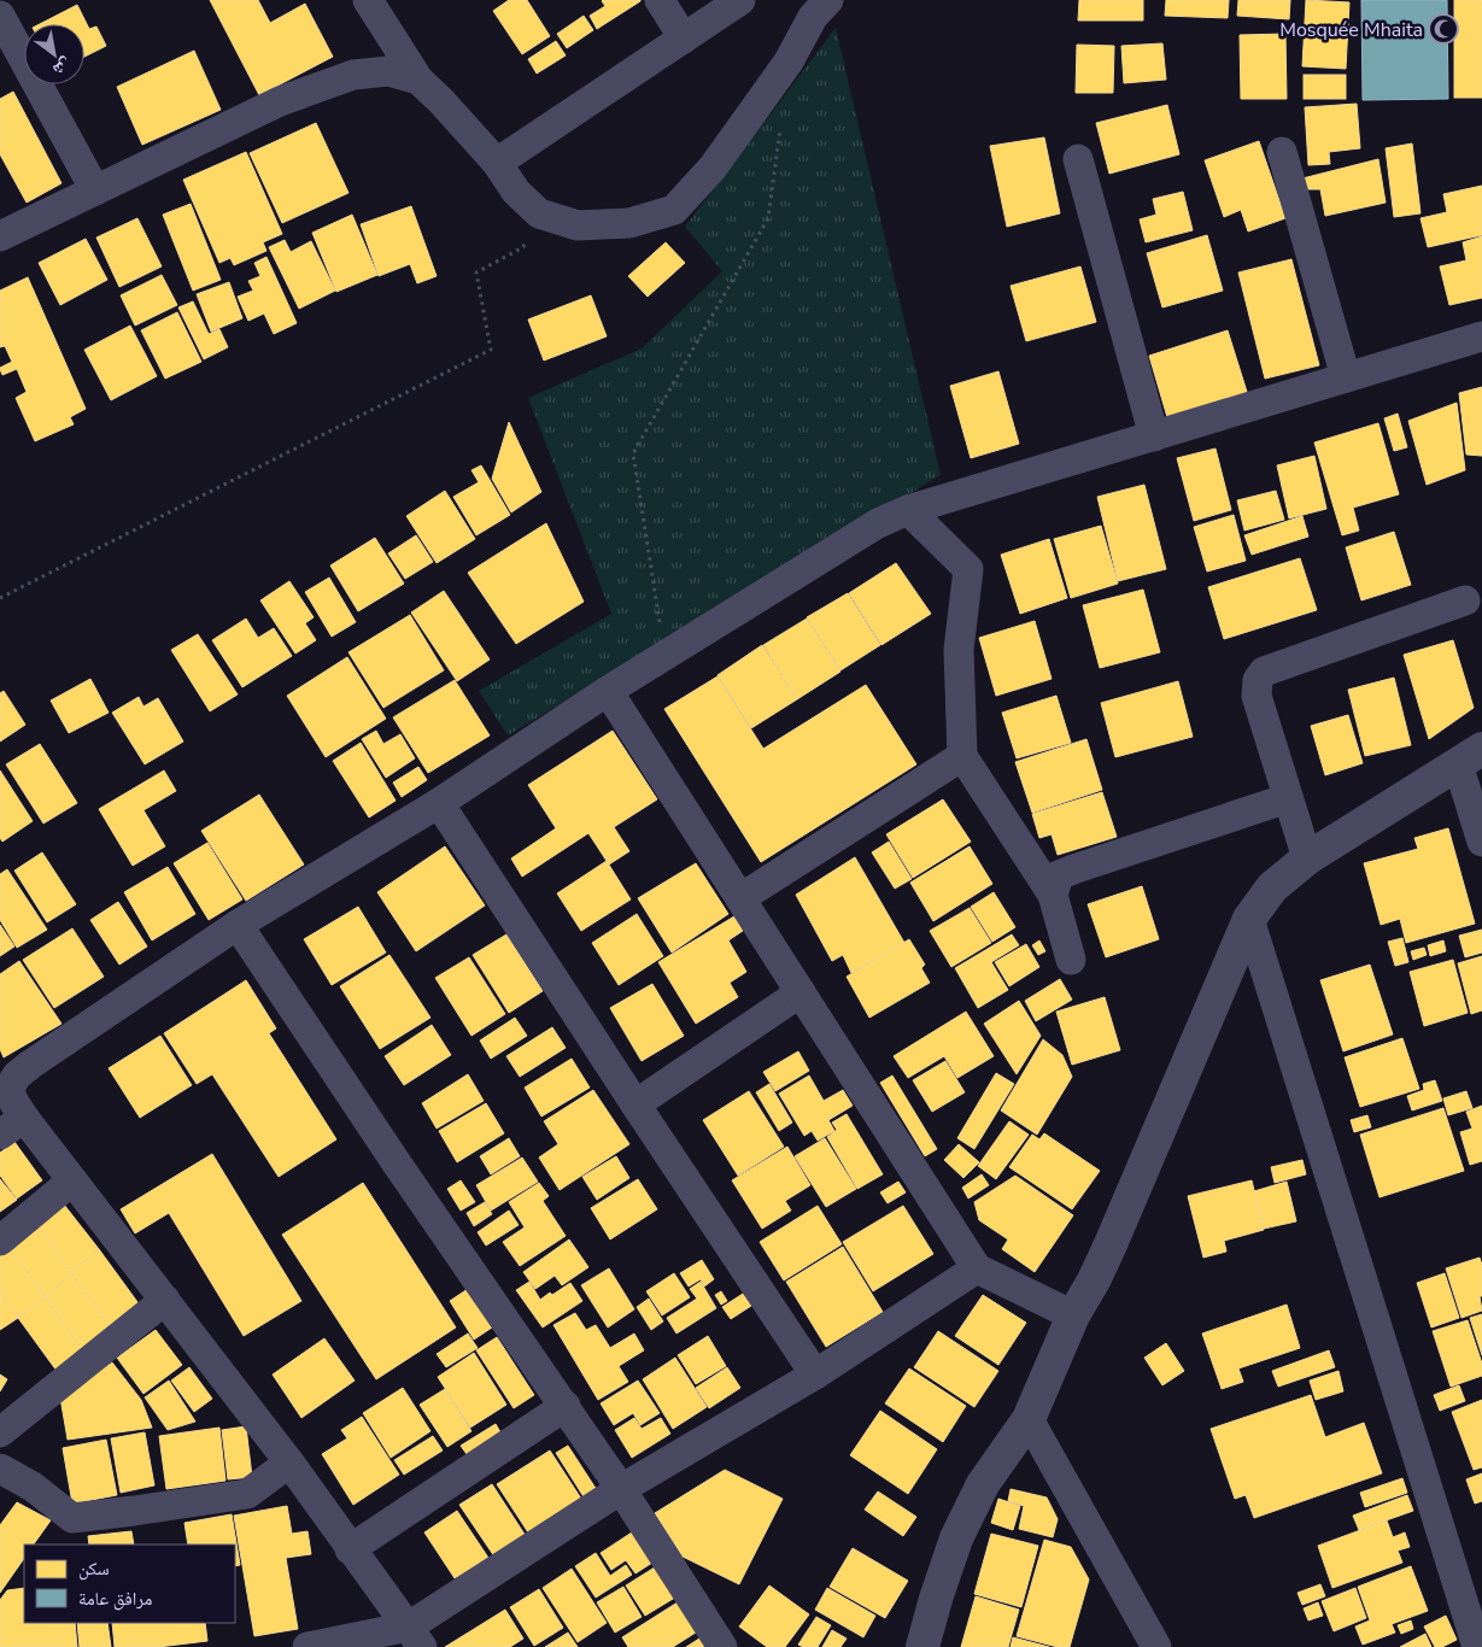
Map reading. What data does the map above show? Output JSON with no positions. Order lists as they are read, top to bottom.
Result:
{
  "places": {
    "mosque": ["Mosquée Mhaita"]
  },
  "legend": ["سكن", "مرافق عامة"],
  "north": "bottom right"
}
